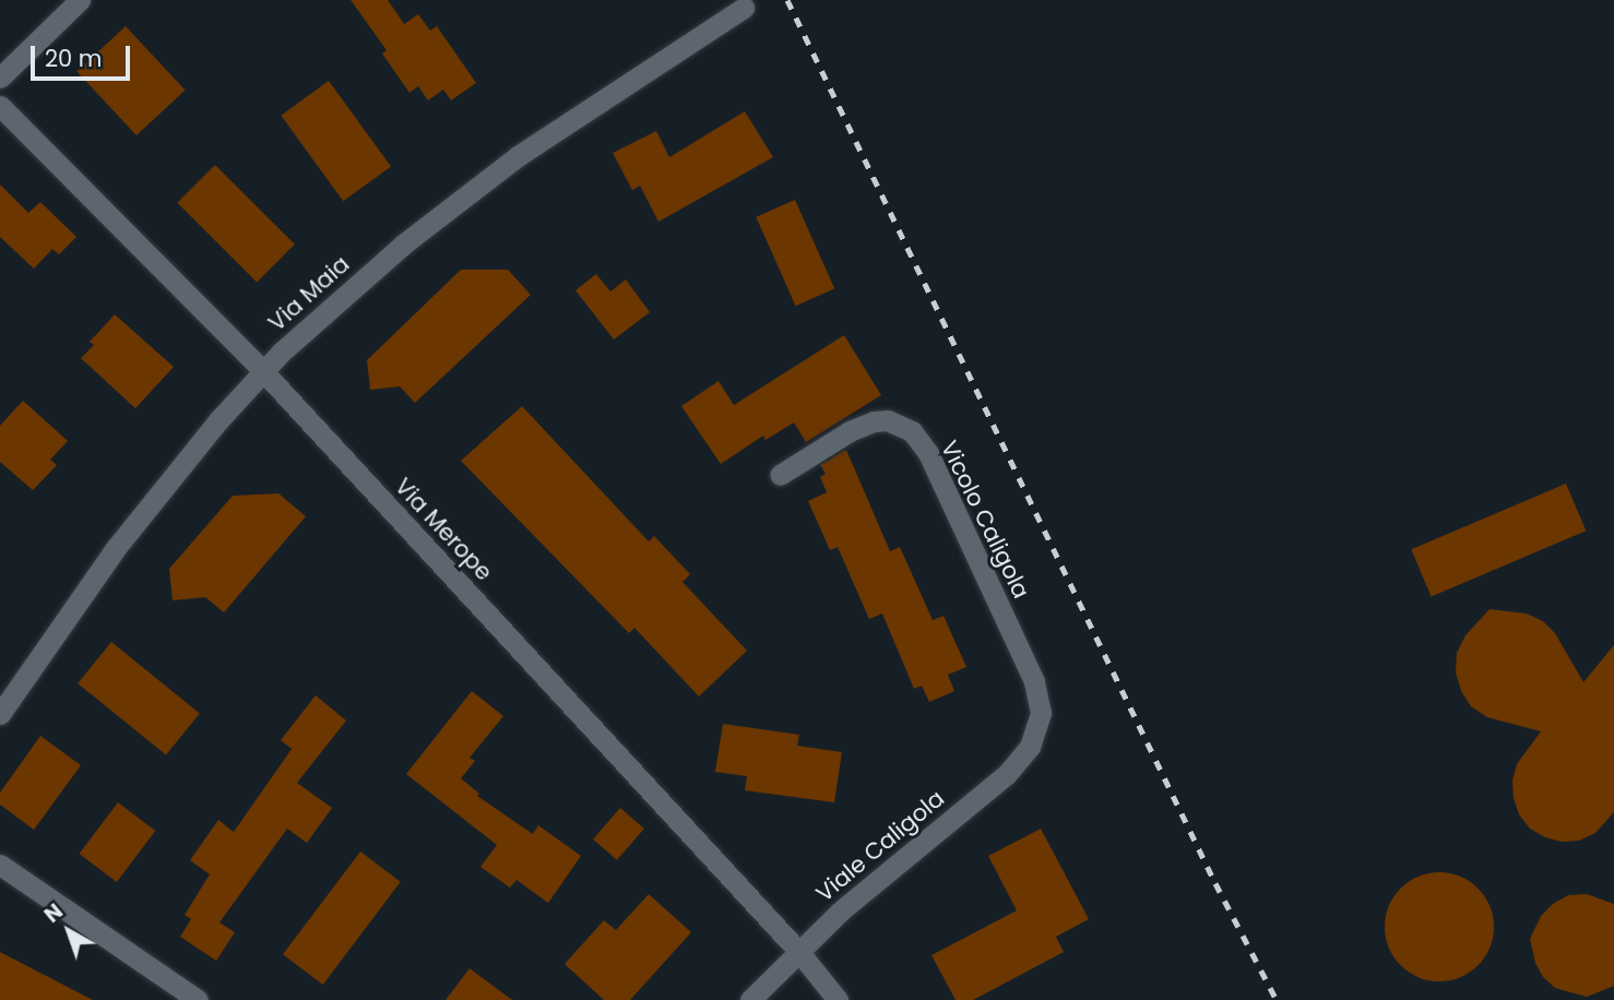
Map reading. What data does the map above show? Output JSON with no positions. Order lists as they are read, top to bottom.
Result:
{
  "streets": {
    "street": [
      "Via Maia",
      "Vicolo Caligola",
      "Via Merope",
      "Viale Caligola"
    ]
  },
  "crossings": [
    ["Via Maia", "Via Merope"],
    ["Vicolo Caligola", "Viale Caligola"],
    ["Via Merope", "Viale Caligola"]
  ],
  "scale_bar": "20 m",
  "north": "top left"
}
